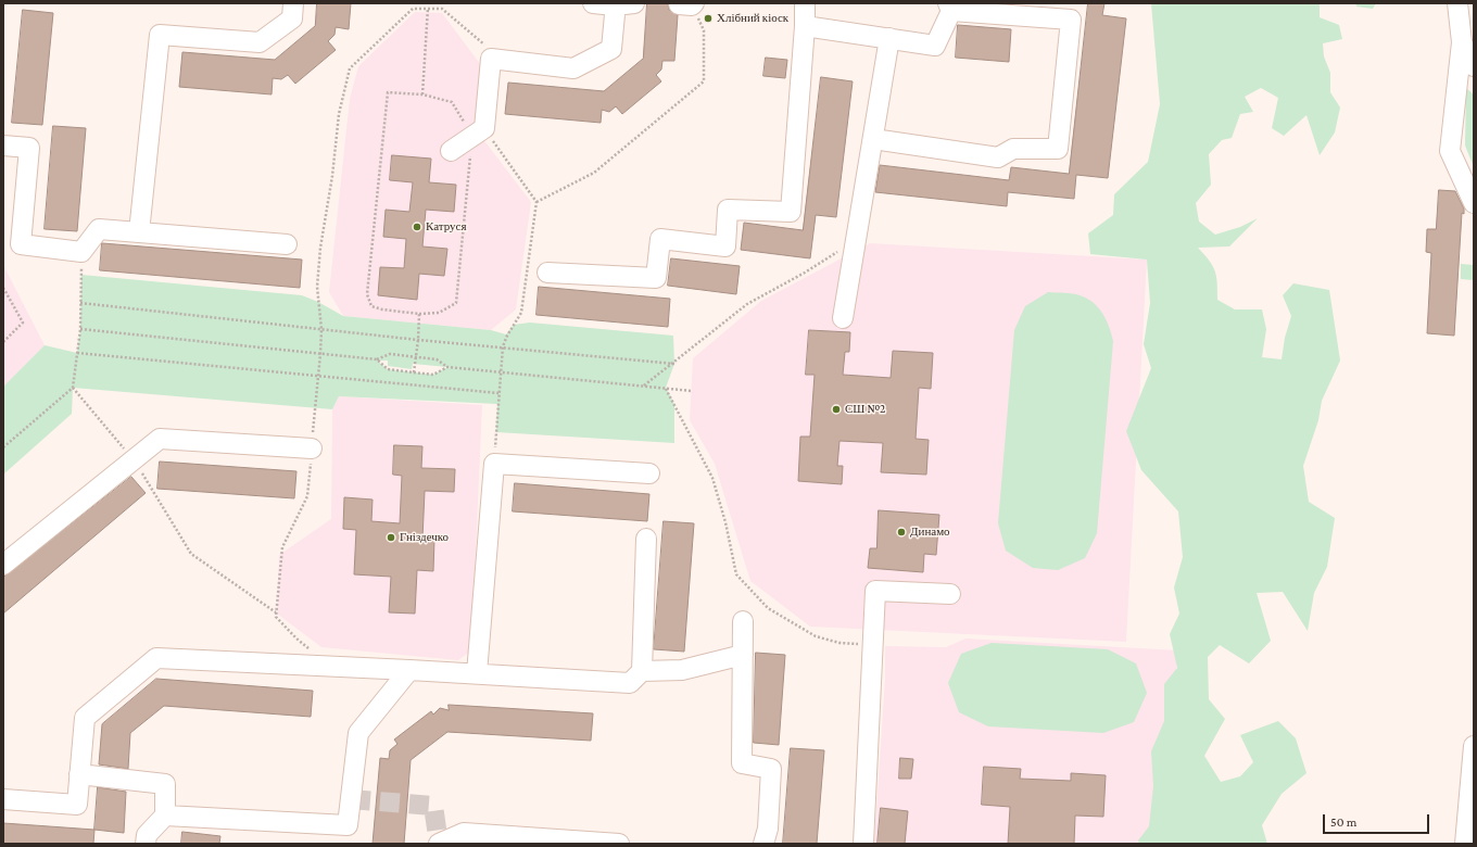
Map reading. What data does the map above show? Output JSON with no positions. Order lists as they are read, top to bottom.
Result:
{
  "places": [
    "Хлібний кіоск",
    "Катруся",
    "СШ №2",
    "Динамо",
    "Гніздечко"
  ],
  "scale_bar": "50 m"
}
